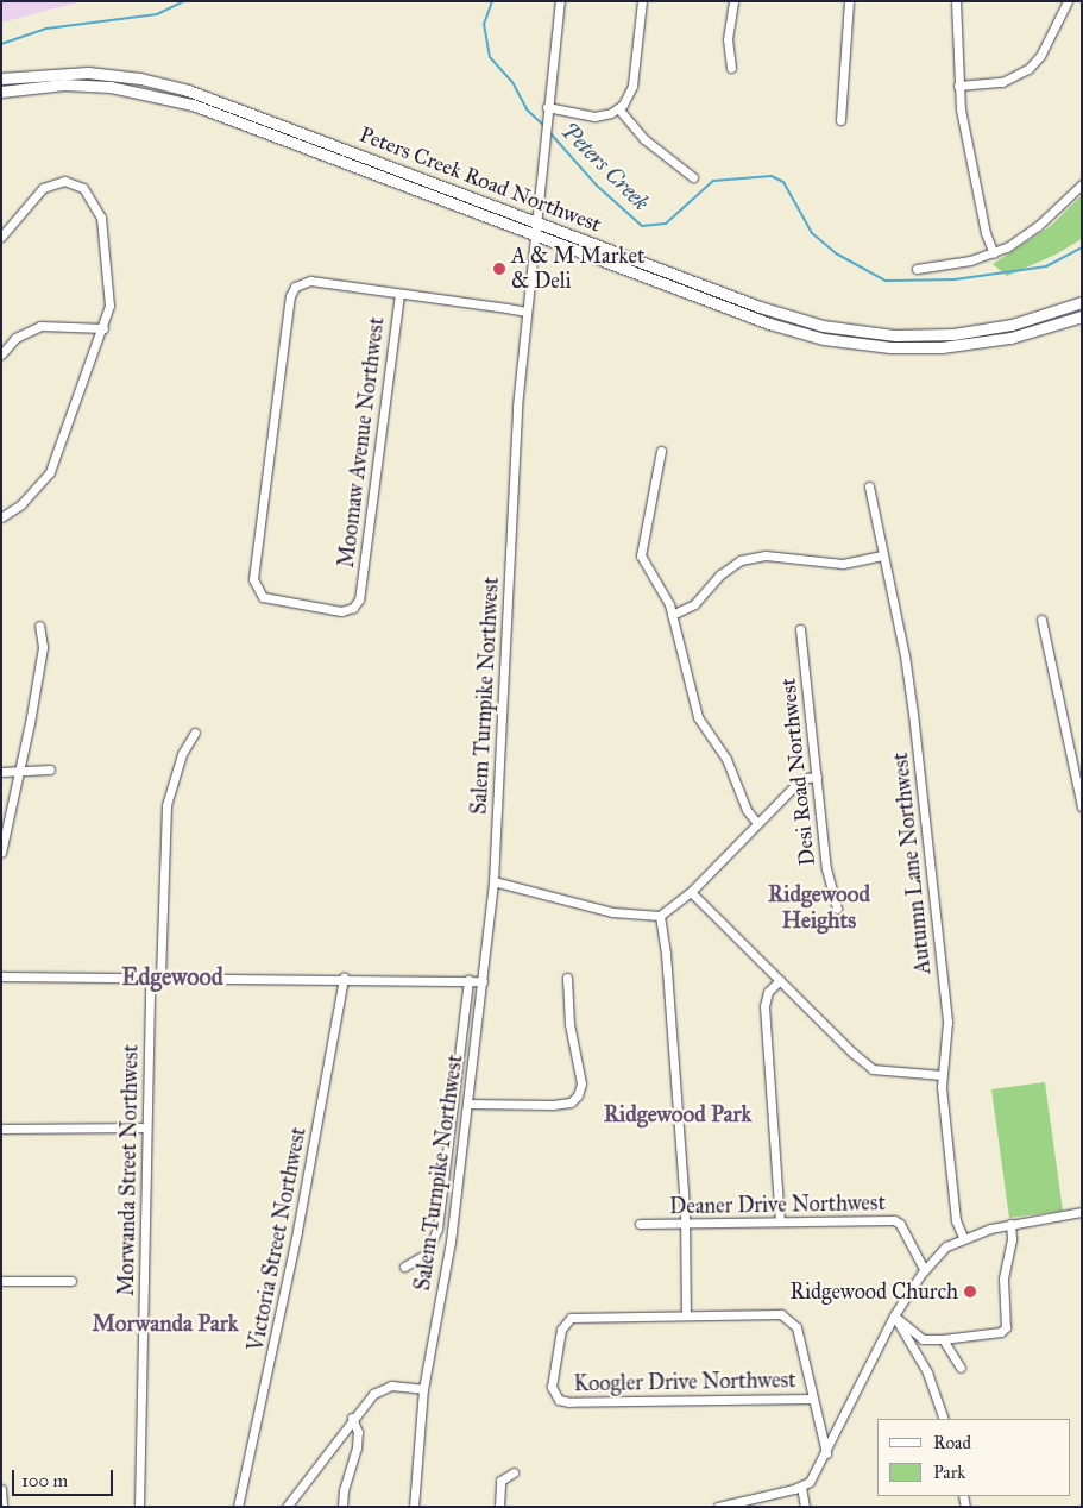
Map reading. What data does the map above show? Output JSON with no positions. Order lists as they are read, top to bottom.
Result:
{
  "streets": {
    "main road": ["Peters Creek Road Northwest"],
    "street": [
      "Moomaw Avenue Northwest",
      "Salem Turnpike Northwest",
      "Desi Road Northwest",
      "Autumn Lane Northwest",
      "Morwanda Street Northwest",
      "Deaner Drive Northwest",
      "Victoria Street Northwest",
      "Koogler Drive Northwest"
    ]
  },
  "crossings": [
    ["Peters Creek Road Northwest", "Salem Turnpike Northwest"]
  ],
  "districts": [
    "Ridgewood Heights",
    "Edgewood",
    "Ridgewood Park",
    "Morwanda Park"
  ],
  "water": ["Peters Creek"],
  "places": ["A & M Market & Deli", "Ridgewood Church"],
  "legend": ["Road", "Park"],
  "scale_bar": "100 m"
}
